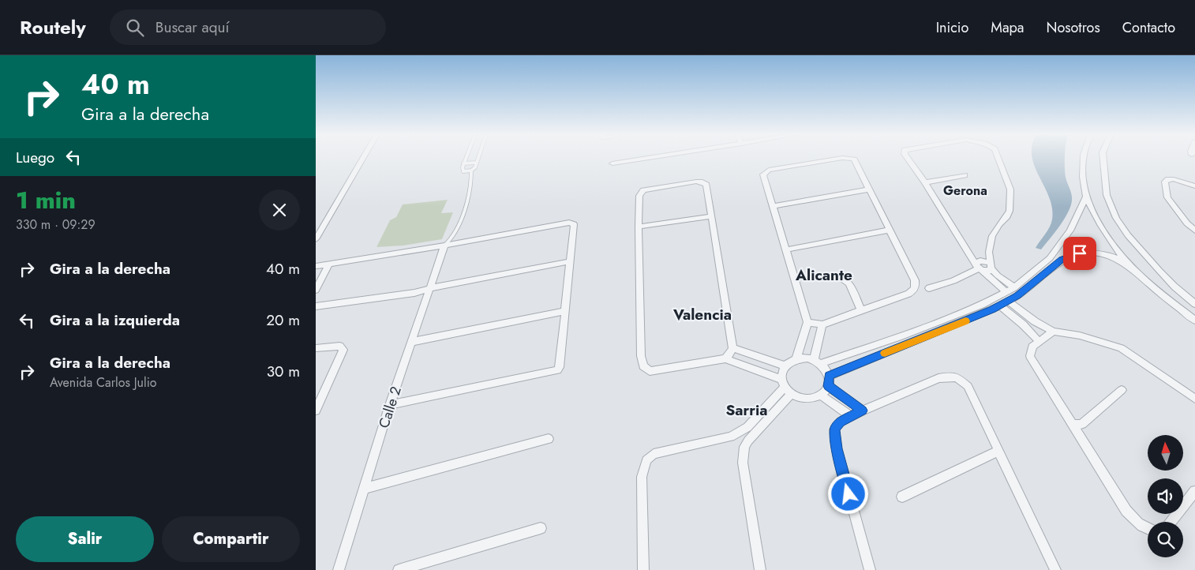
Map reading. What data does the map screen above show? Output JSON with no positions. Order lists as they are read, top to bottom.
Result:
{
  "streets": {
    "street": ["Calle 2"]
  },
  "districts": [
    "Gerona",
    "Alicante",
    "Valencia",
    "Sarria"
  ],
  "north": "top",
  "page": {
    "header": "Routely",
    "search": "Buscar aquí",
    "nav": [
      "Inicio",
      "Mapa",
      "Nosotros",
      "Contacto"
    ],
    "turn": ["40 m", "Gira a la derecha"],
    "then": "Luego",
    "heading": ["1 min", "330 m · 09:29"],
    "list": [
      {
        "name": "Gira a la derecha",
        "value": "40 m"
      },
      {
        "name": "Gira a la izquierda",
        "value": "20 m"
      },
      {
        "name": "Gira a la derecha",
        "note": "Avenida Carlos Julio",
        "value": "30 m"
      }
    ],
    "buttons": ["Salir", "Compartir"]
  }
}
